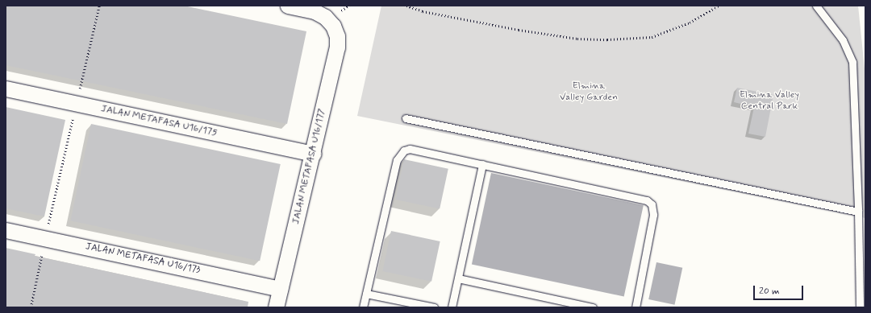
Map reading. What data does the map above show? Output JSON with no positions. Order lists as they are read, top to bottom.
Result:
{
  "streets": {
    "street": ["JALAN METAFASA U16/175", "JALAN METAFASA U16/177", "JALAN METAFASA U16/173"]
  },
  "crossings": [
    ["JALAN METAFASA U16/175", "JALAN METAFASA U16/177"],
    ["JALAN METAFASA U16/177", "JALAN METAFASA U16/173"]
  ],
  "parks": ["Elmina Valley Garden", "Elmina Valley Central Park"],
  "scale_bar": "20 m"
}
